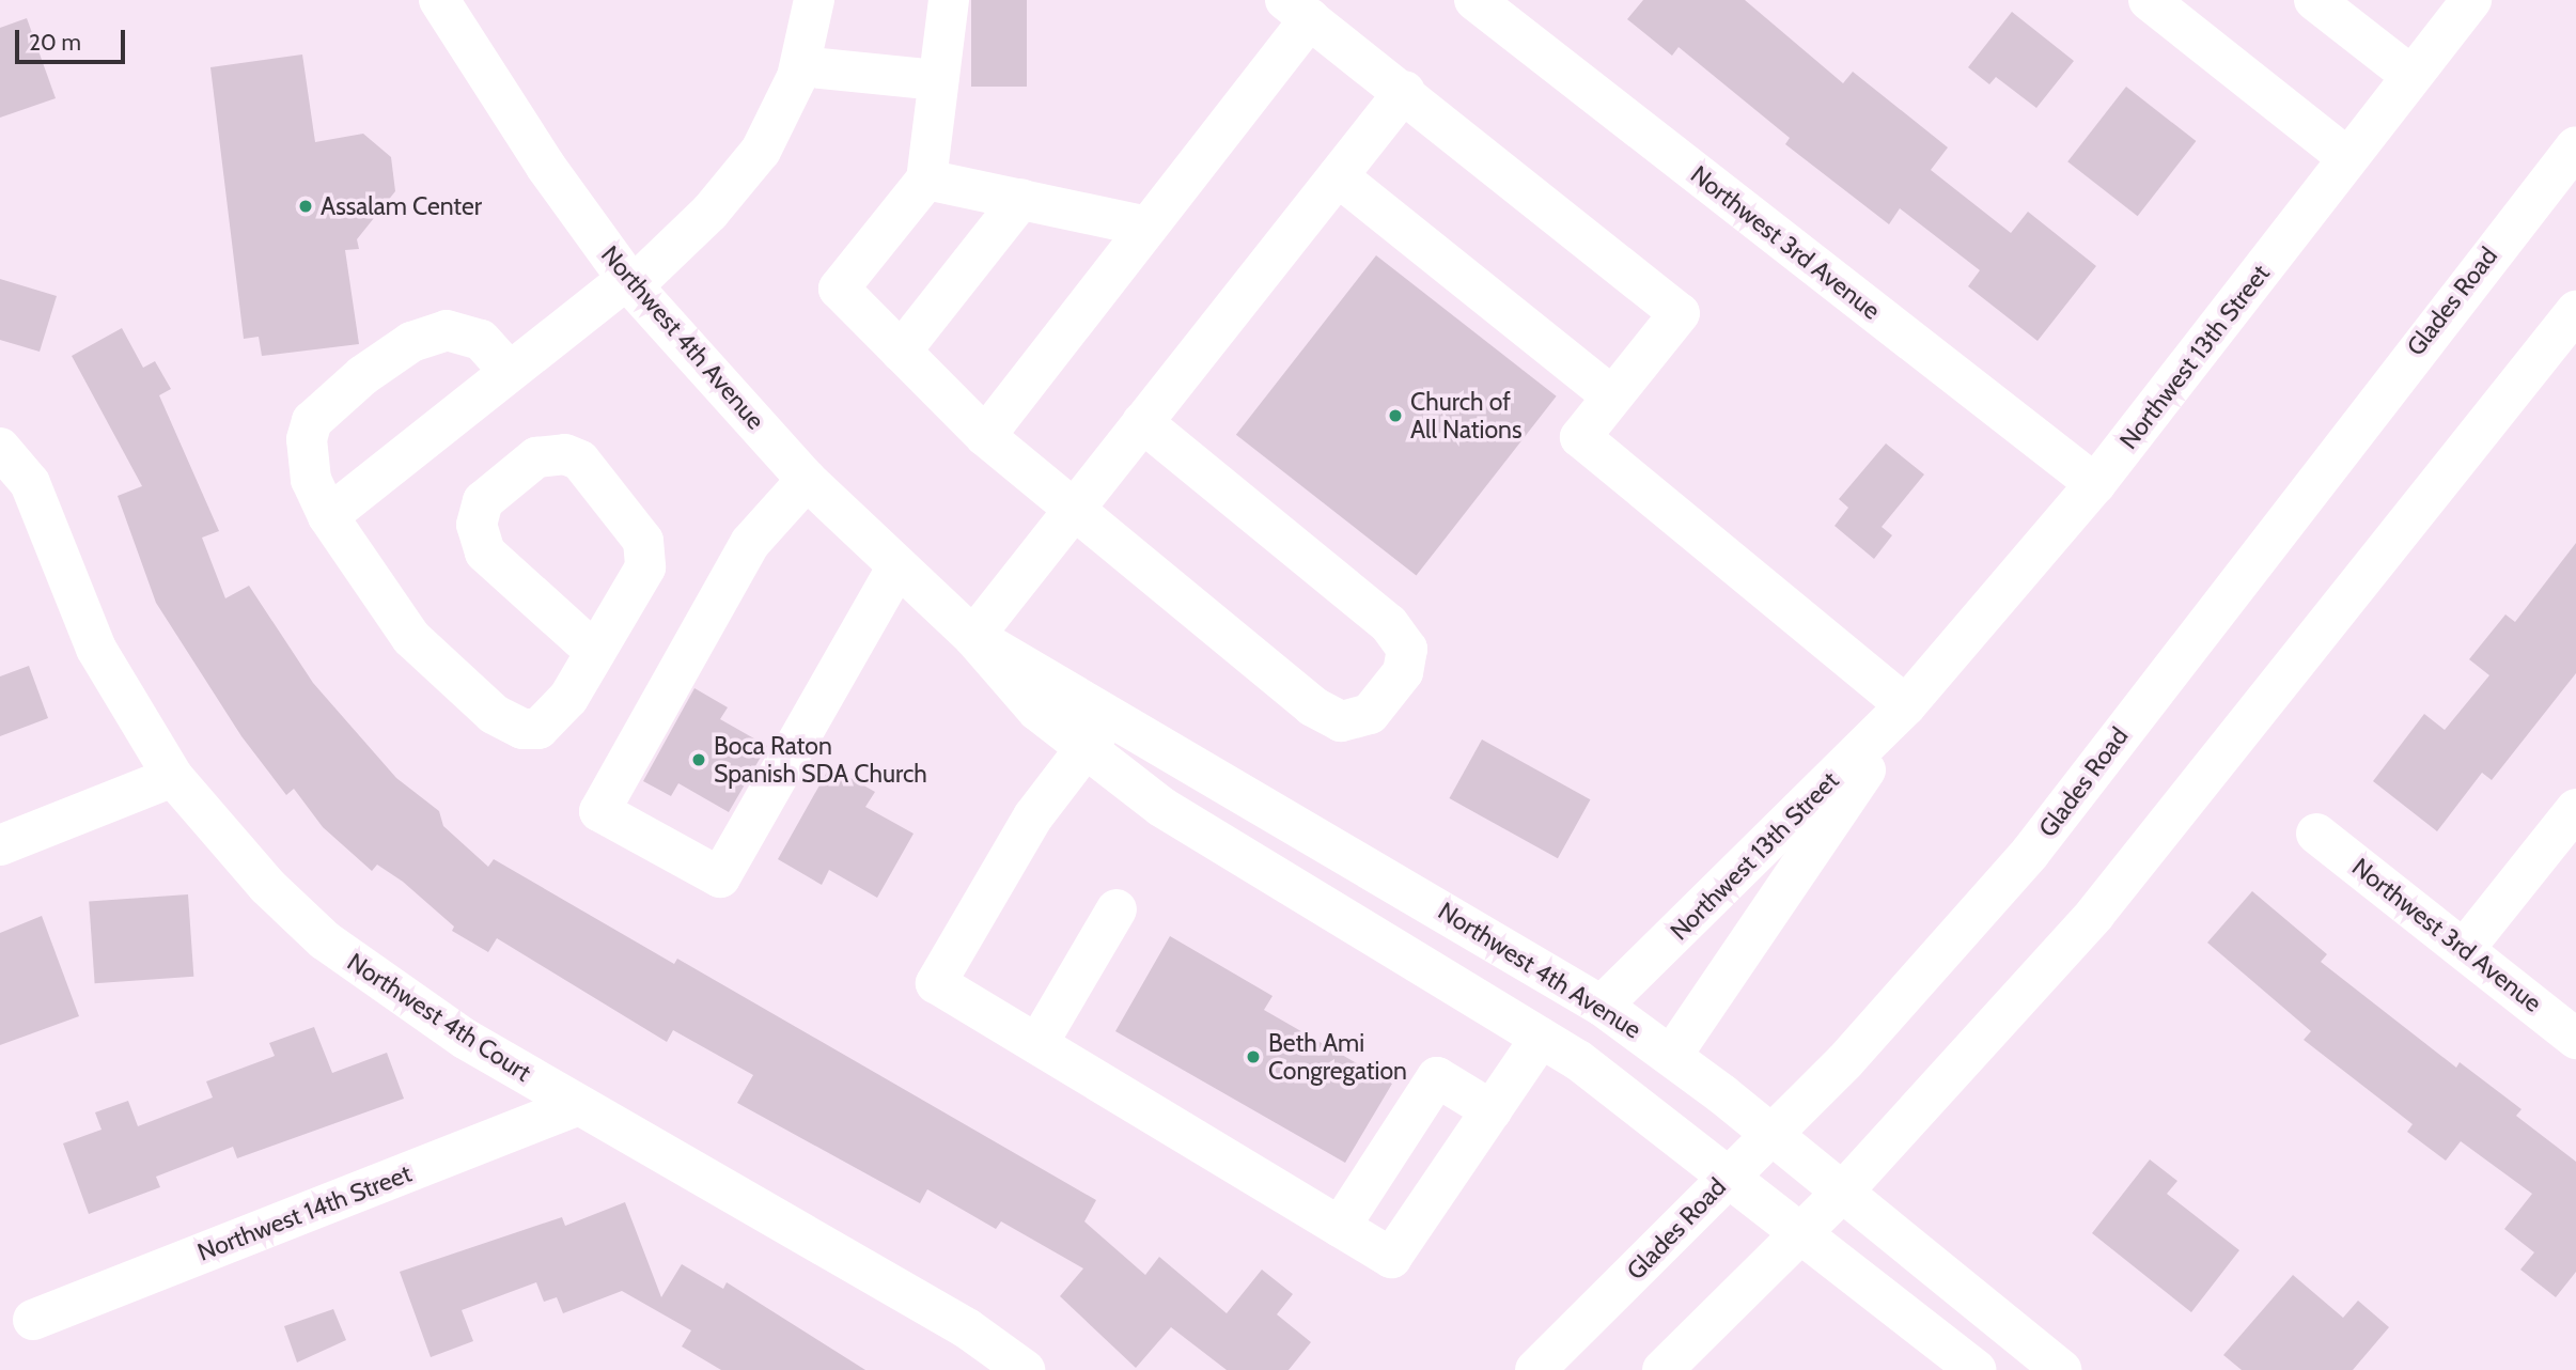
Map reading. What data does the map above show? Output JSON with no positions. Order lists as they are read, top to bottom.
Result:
{
  "streets": {
    "street": [
      "Northwest 3rd Avenue",
      "Glades Road",
      "Northwest 4th Avenue",
      "Northwest 13th Street",
      "Northwest 4th Court",
      "Northwest 14th Street"
    ]
  },
  "crossings": [
    ["Northwest 3rd Avenue", "Northwest 13th Street"],
    ["Glades Road", "Northwest 4th Avenue"],
    ["Northwest 4th Avenue", "Northwest 13th Street"],
    ["Northwest 4th Court", "Northwest 14th Street"]
  ],
  "places": [
    "Assalam Center",
    "Church of All Nations",
    "Boca Raton Spanish SDA Church",
    "Beth Ami Congregation"
  ],
  "scale_bar": "20 m"
}
